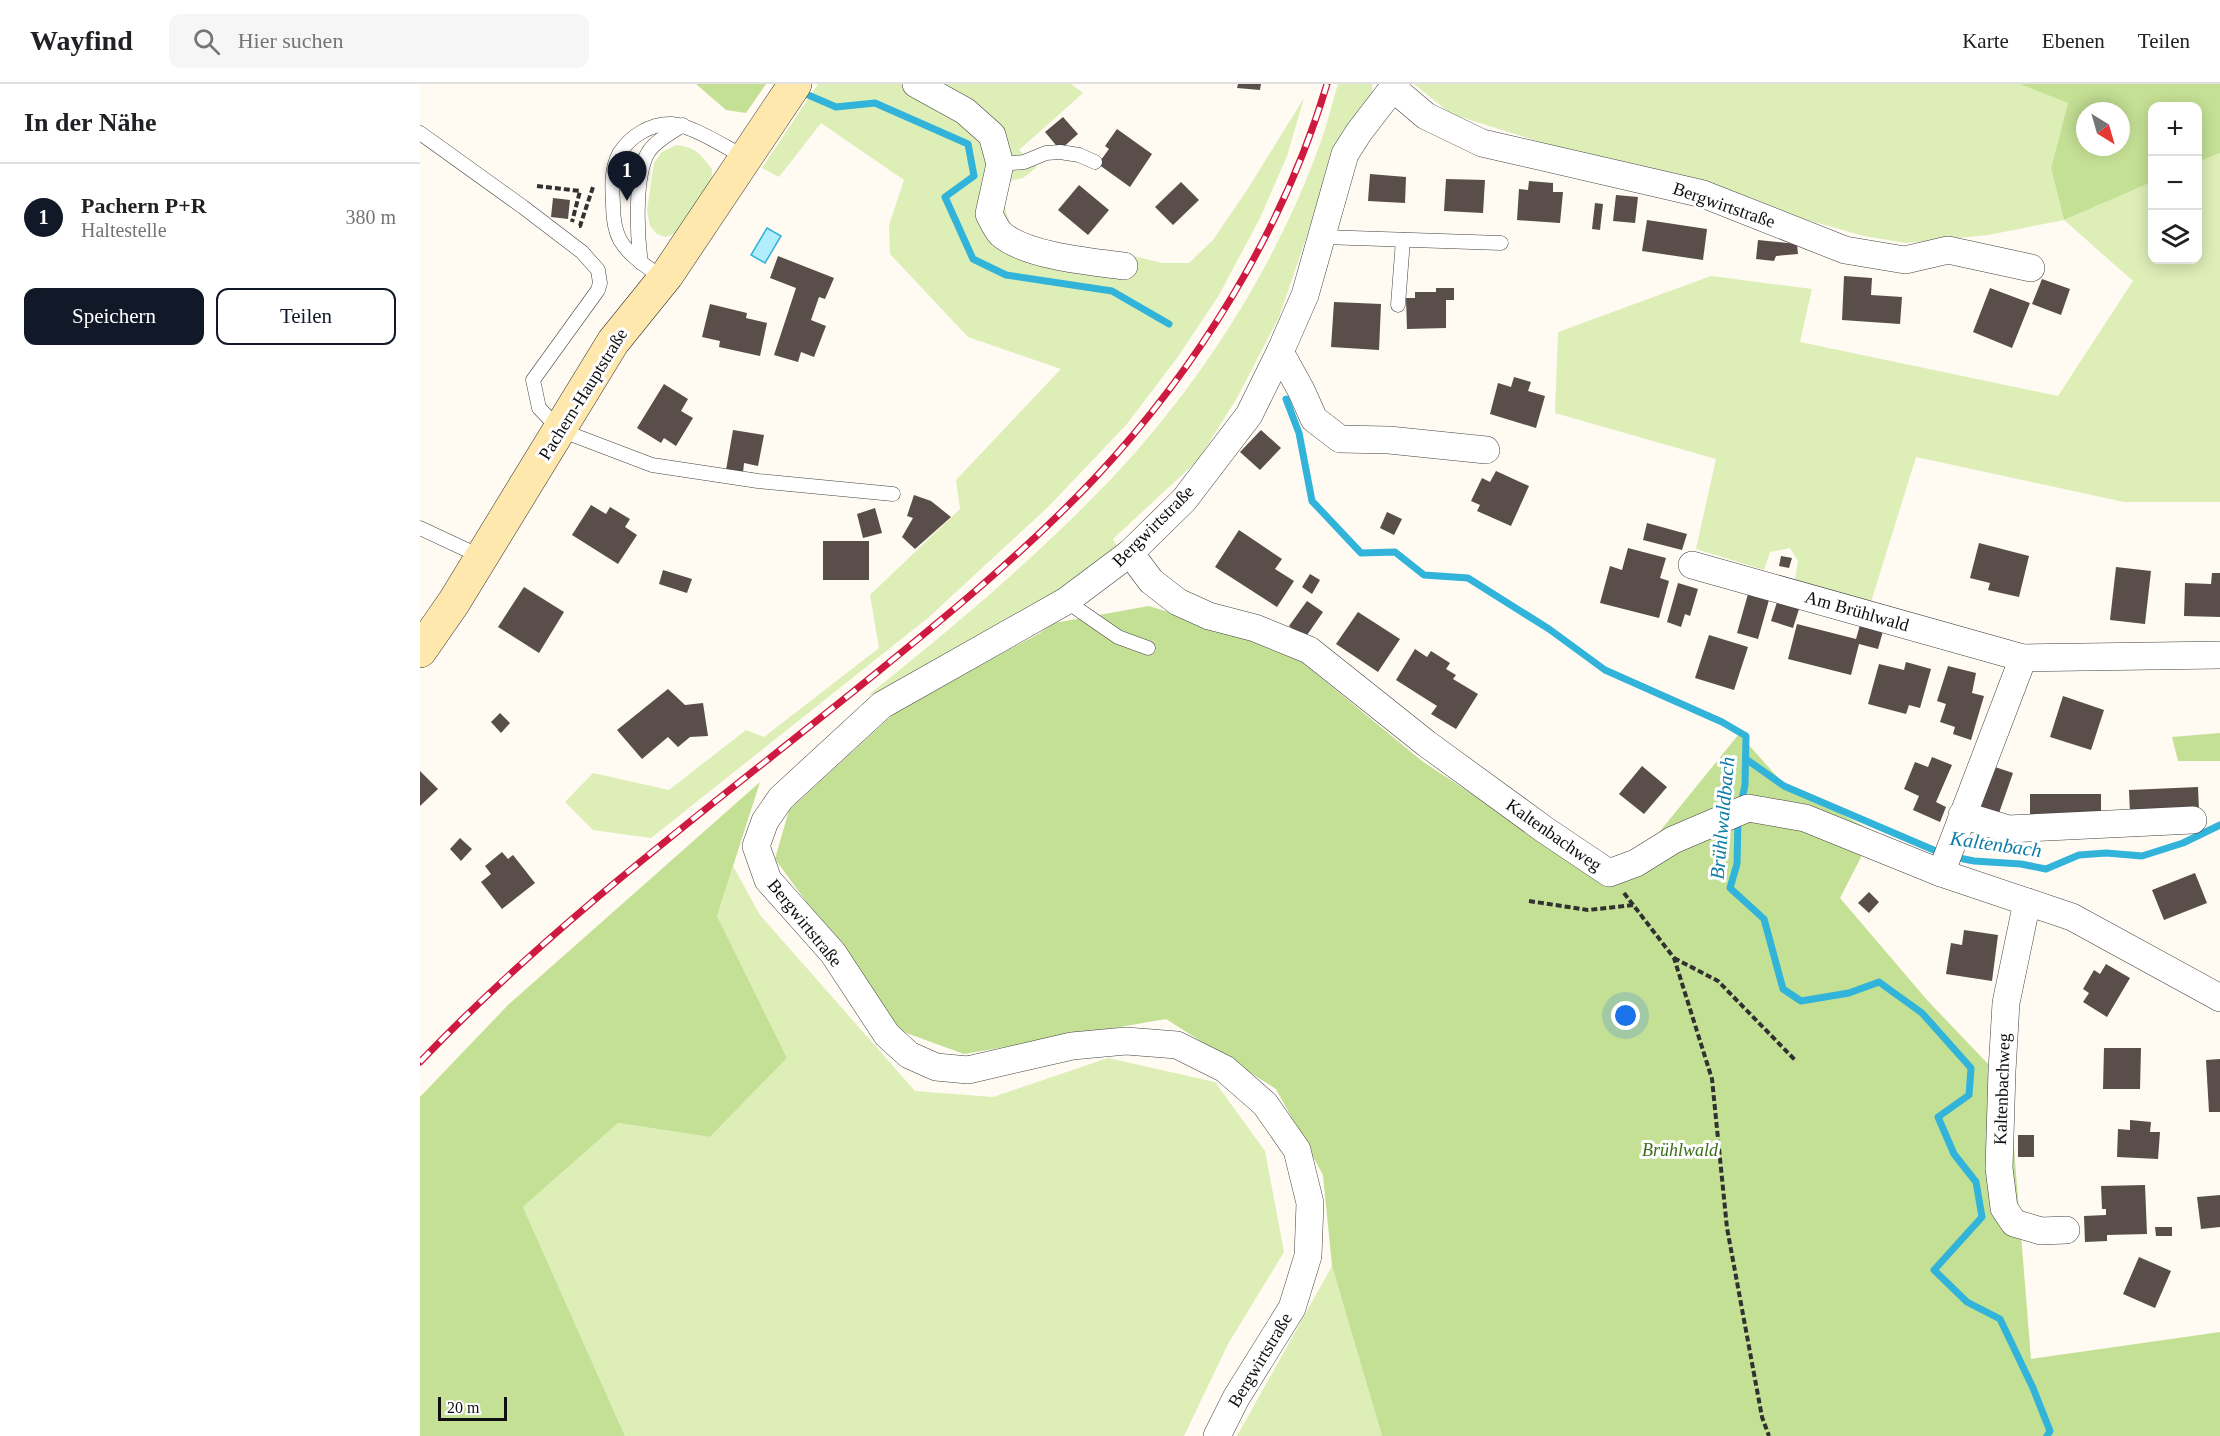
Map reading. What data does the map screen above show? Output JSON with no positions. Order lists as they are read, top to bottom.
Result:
{
  "streets": {
    "main road": ["Pachern-Hauptstraße"],
    "street": ["Bergwirtstraße", "Am Brühlwald", "Kaltenbachweg"]
  },
  "crossings": [
    ["Bergwirtstraße", "Kaltenbachweg"]
  ],
  "water": ["Brühlwaldbach", "Kaltenbach"],
  "parks": ["Brühlwald"],
  "scale_bar": "20 m",
  "north": "bottom right",
  "page": {
    "header": "Wayfind",
    "search": "Hier suchen",
    "nav": ["Karte", "Ebenen", "Teilen"],
    "heading": "In der Nähe",
    "map_buttons": ["+", "−"],
    "pins": "1",
    "list": [
      {
        "mark": "1",
        "name": "Pachern P+R",
        "note": "Haltestelle",
        "value": "380 m"
      }
    ],
    "buttons": ["Speichern", "Teilen"],
    "scale": "20 m"
  }
}
